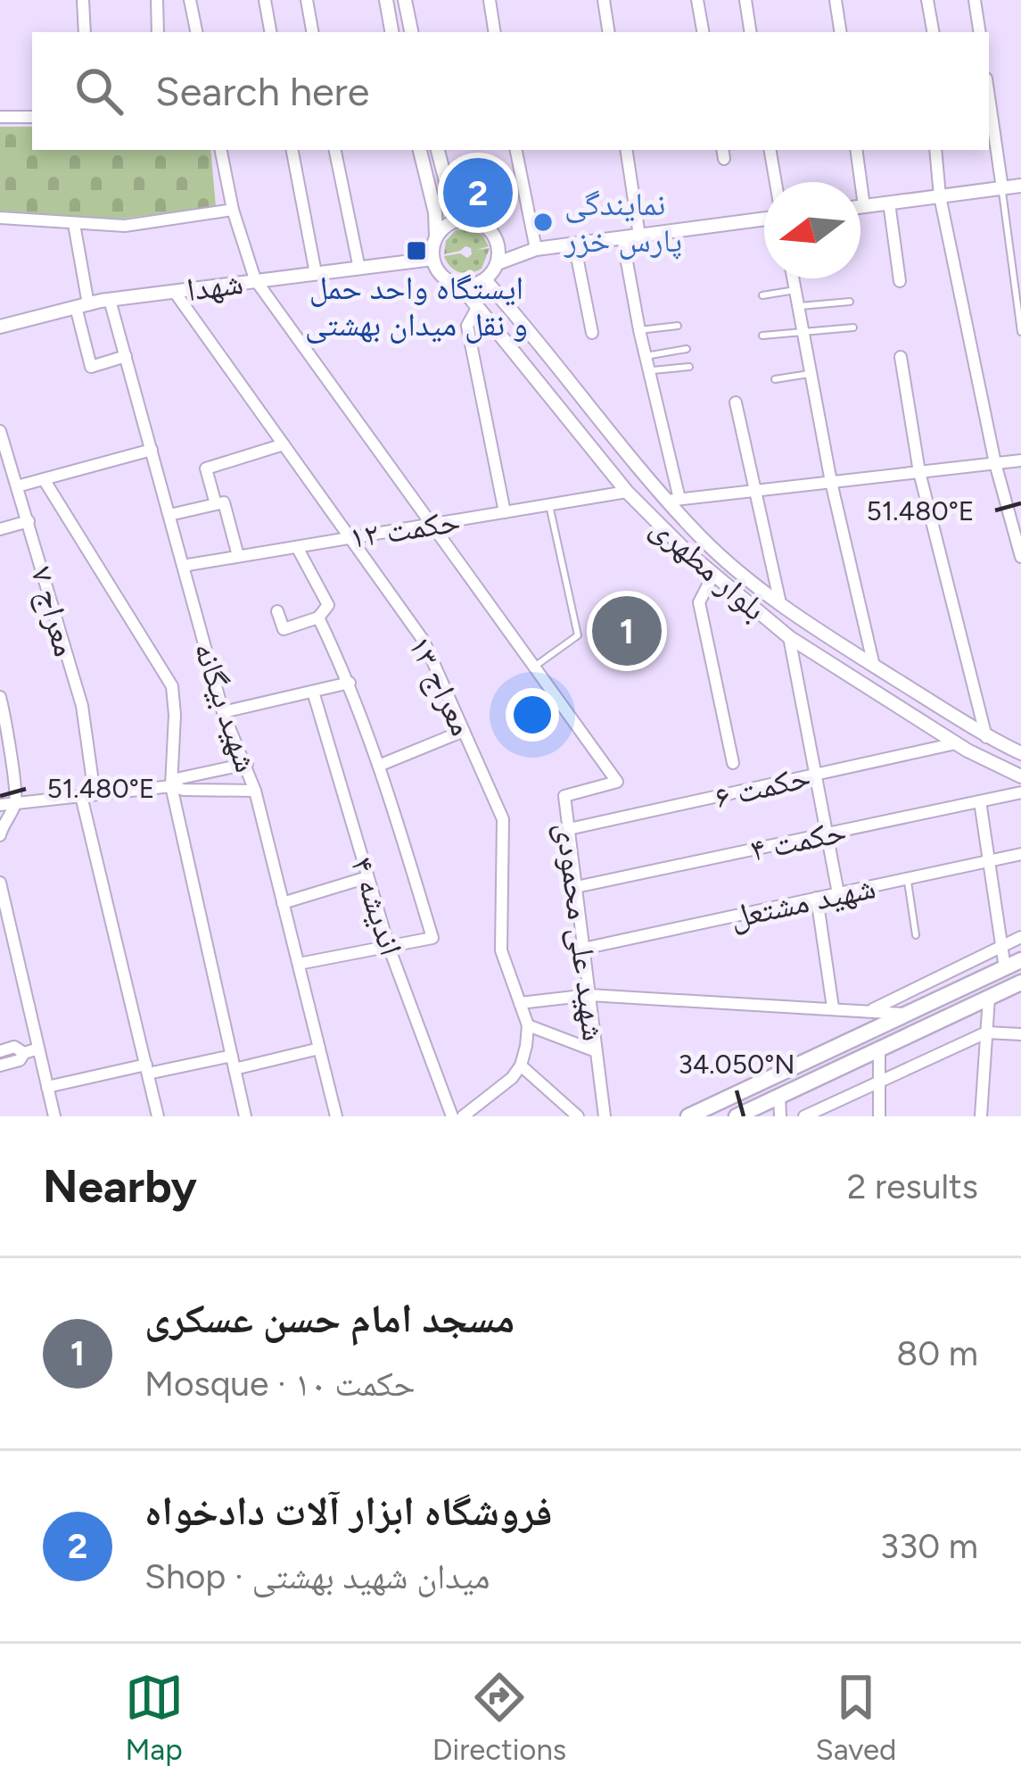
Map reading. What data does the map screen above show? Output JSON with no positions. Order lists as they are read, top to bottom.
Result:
{
  "streets": {
    "street": [
      "شهدا",
      "حکمت ۱۲",
      "بلوار مطهری",
      "معراج ۷",
      "معراج ۱۳",
      "شهید بیگانه",
      "حکمت ۶",
      "حکمت ۴",
      "شهید مشتعل",
      "اندیشه ۴",
      "شهید علی محمودی"
    ]
  },
  "crossings": [
    ["شهدا", "بلوار مطهری"],
    ["شهدا", "معراج ۱۳"],
    ["شهدا", "شهید بیگانه"],
    ["شهدا", "شهید علی محمودی"],
    ["حکمت ۱۲", "بلوار مطهری"],
    ["حکمت ۱۲", "معراج ۱۳"],
    ["حکمت ۱۲", "شهید بیگانه"],
    ["حکمت ۱۲", "شهید علی محمودی"],
    ["بلوار مطهری", "حکمت ۶"],
    ["حکمت ۶", "شهید علی محمودی"],
    ["حکمت ۴", "شهید علی محمودی"],
    ["شهید مشتعل", "شهید علی محمودی"]
  ],
  "places": {
    "other": ["نمایندگی پارس خزر"],
    "transit": ["ایستگاه واحد حمل و نقل میدان بهشتی"]
  },
  "north": "left",
  "page": {
    "search": "Search here",
    "pins": ["2", "1"],
    "heading": ["Nearby", "2 results"],
    "list": [
      {
        "mark": "1",
        "name": "مسجد امام حسن عسکری",
        "note": "Mosque · حکمت ۱۰",
        "value": "80 m"
      },
      {
        "mark": "2",
        "name": "فروشگاه ابزار آلات دادخواه",
        "note": "Shop · میدان شهید بهشتی",
        "value": "330 m"
      }
    ],
    "nav": ["Map", "Directions", "Saved"]
  },
  "coordinates": ["51.480°E", "34.050°N"]
}
